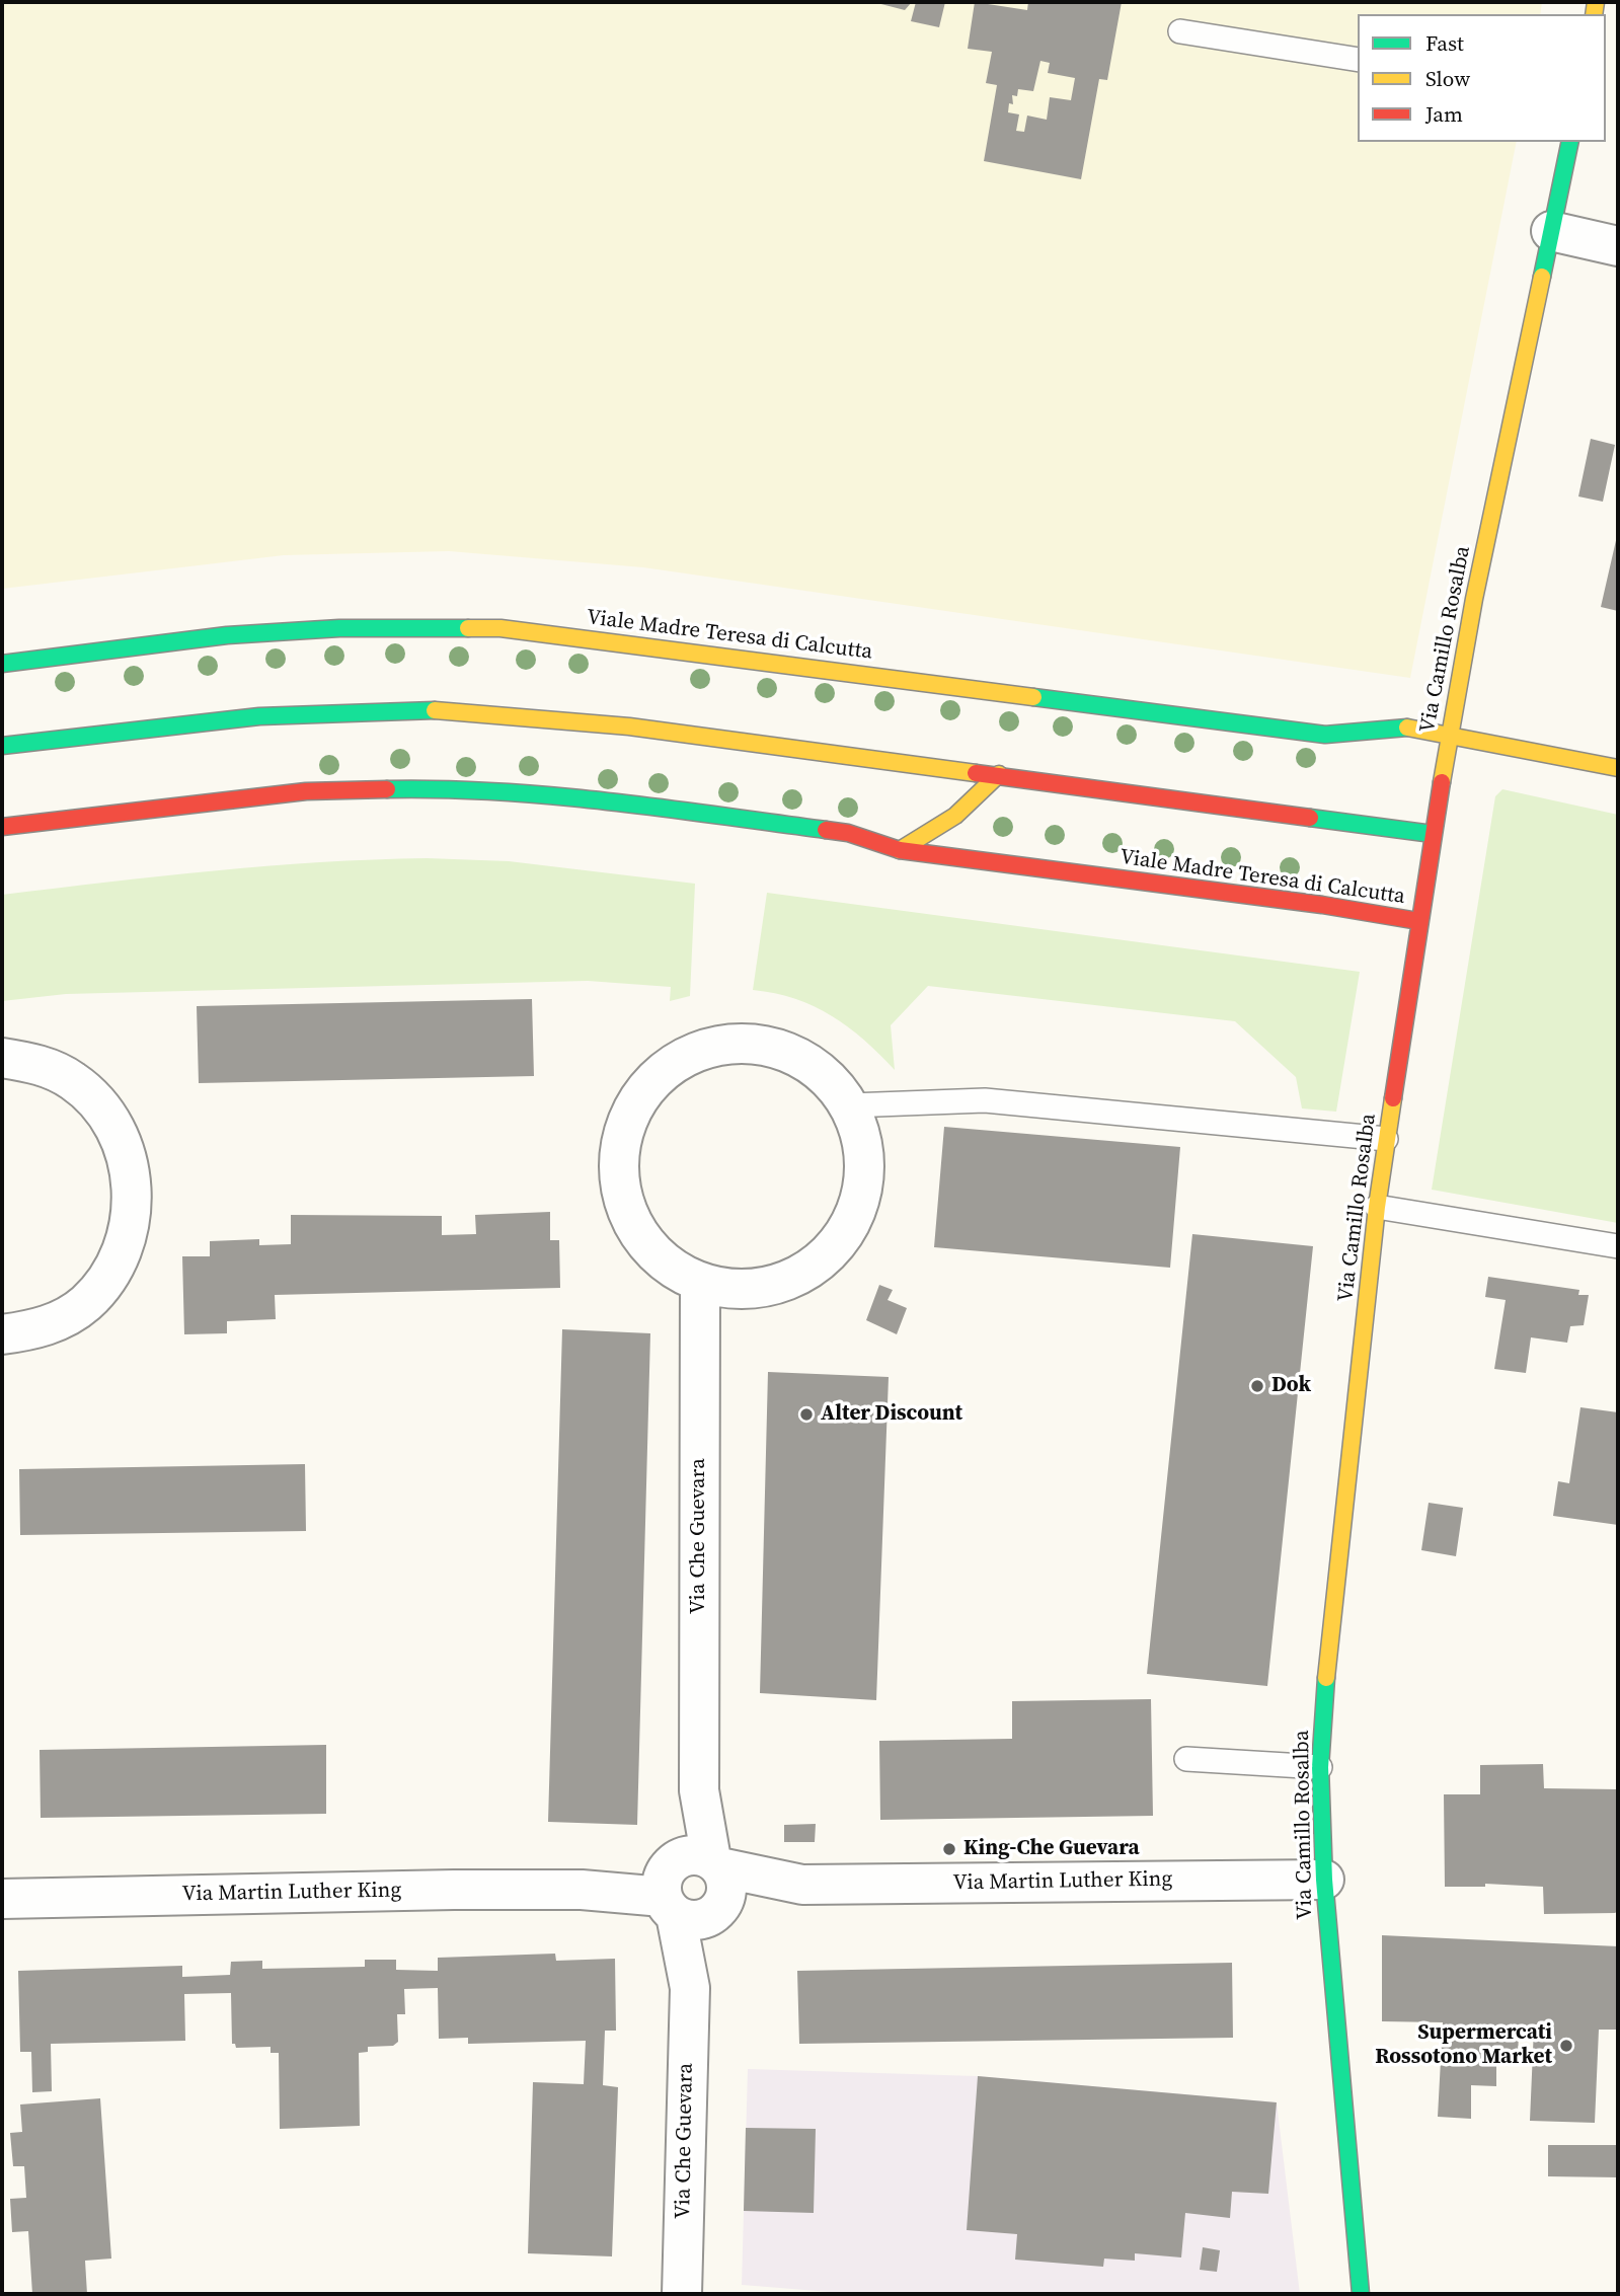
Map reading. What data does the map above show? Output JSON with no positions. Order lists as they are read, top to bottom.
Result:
{
  "streets": {
    "main road": ["Viale Madre Teresa di Calcutta", "Via Camillo Rosalba"],
    "street": ["Via Che Guevara", "Via Martin Luther King"]
  },
  "crossings": [
    ["Viale Madre Teresa di Calcutta", "Via Camillo Rosalba"],
    ["Via Camillo Rosalba", "Via Martin Luther King"],
    ["Via Che Guevara", "Via Martin Luther King"]
  ],
  "places": [
    "Dok",
    "Alter Discount",
    "King-Che Guevara",
    "Supermercati Rossotono Market"
  ],
  "legend": ["Fast", "Slow", "Jam"]
}
